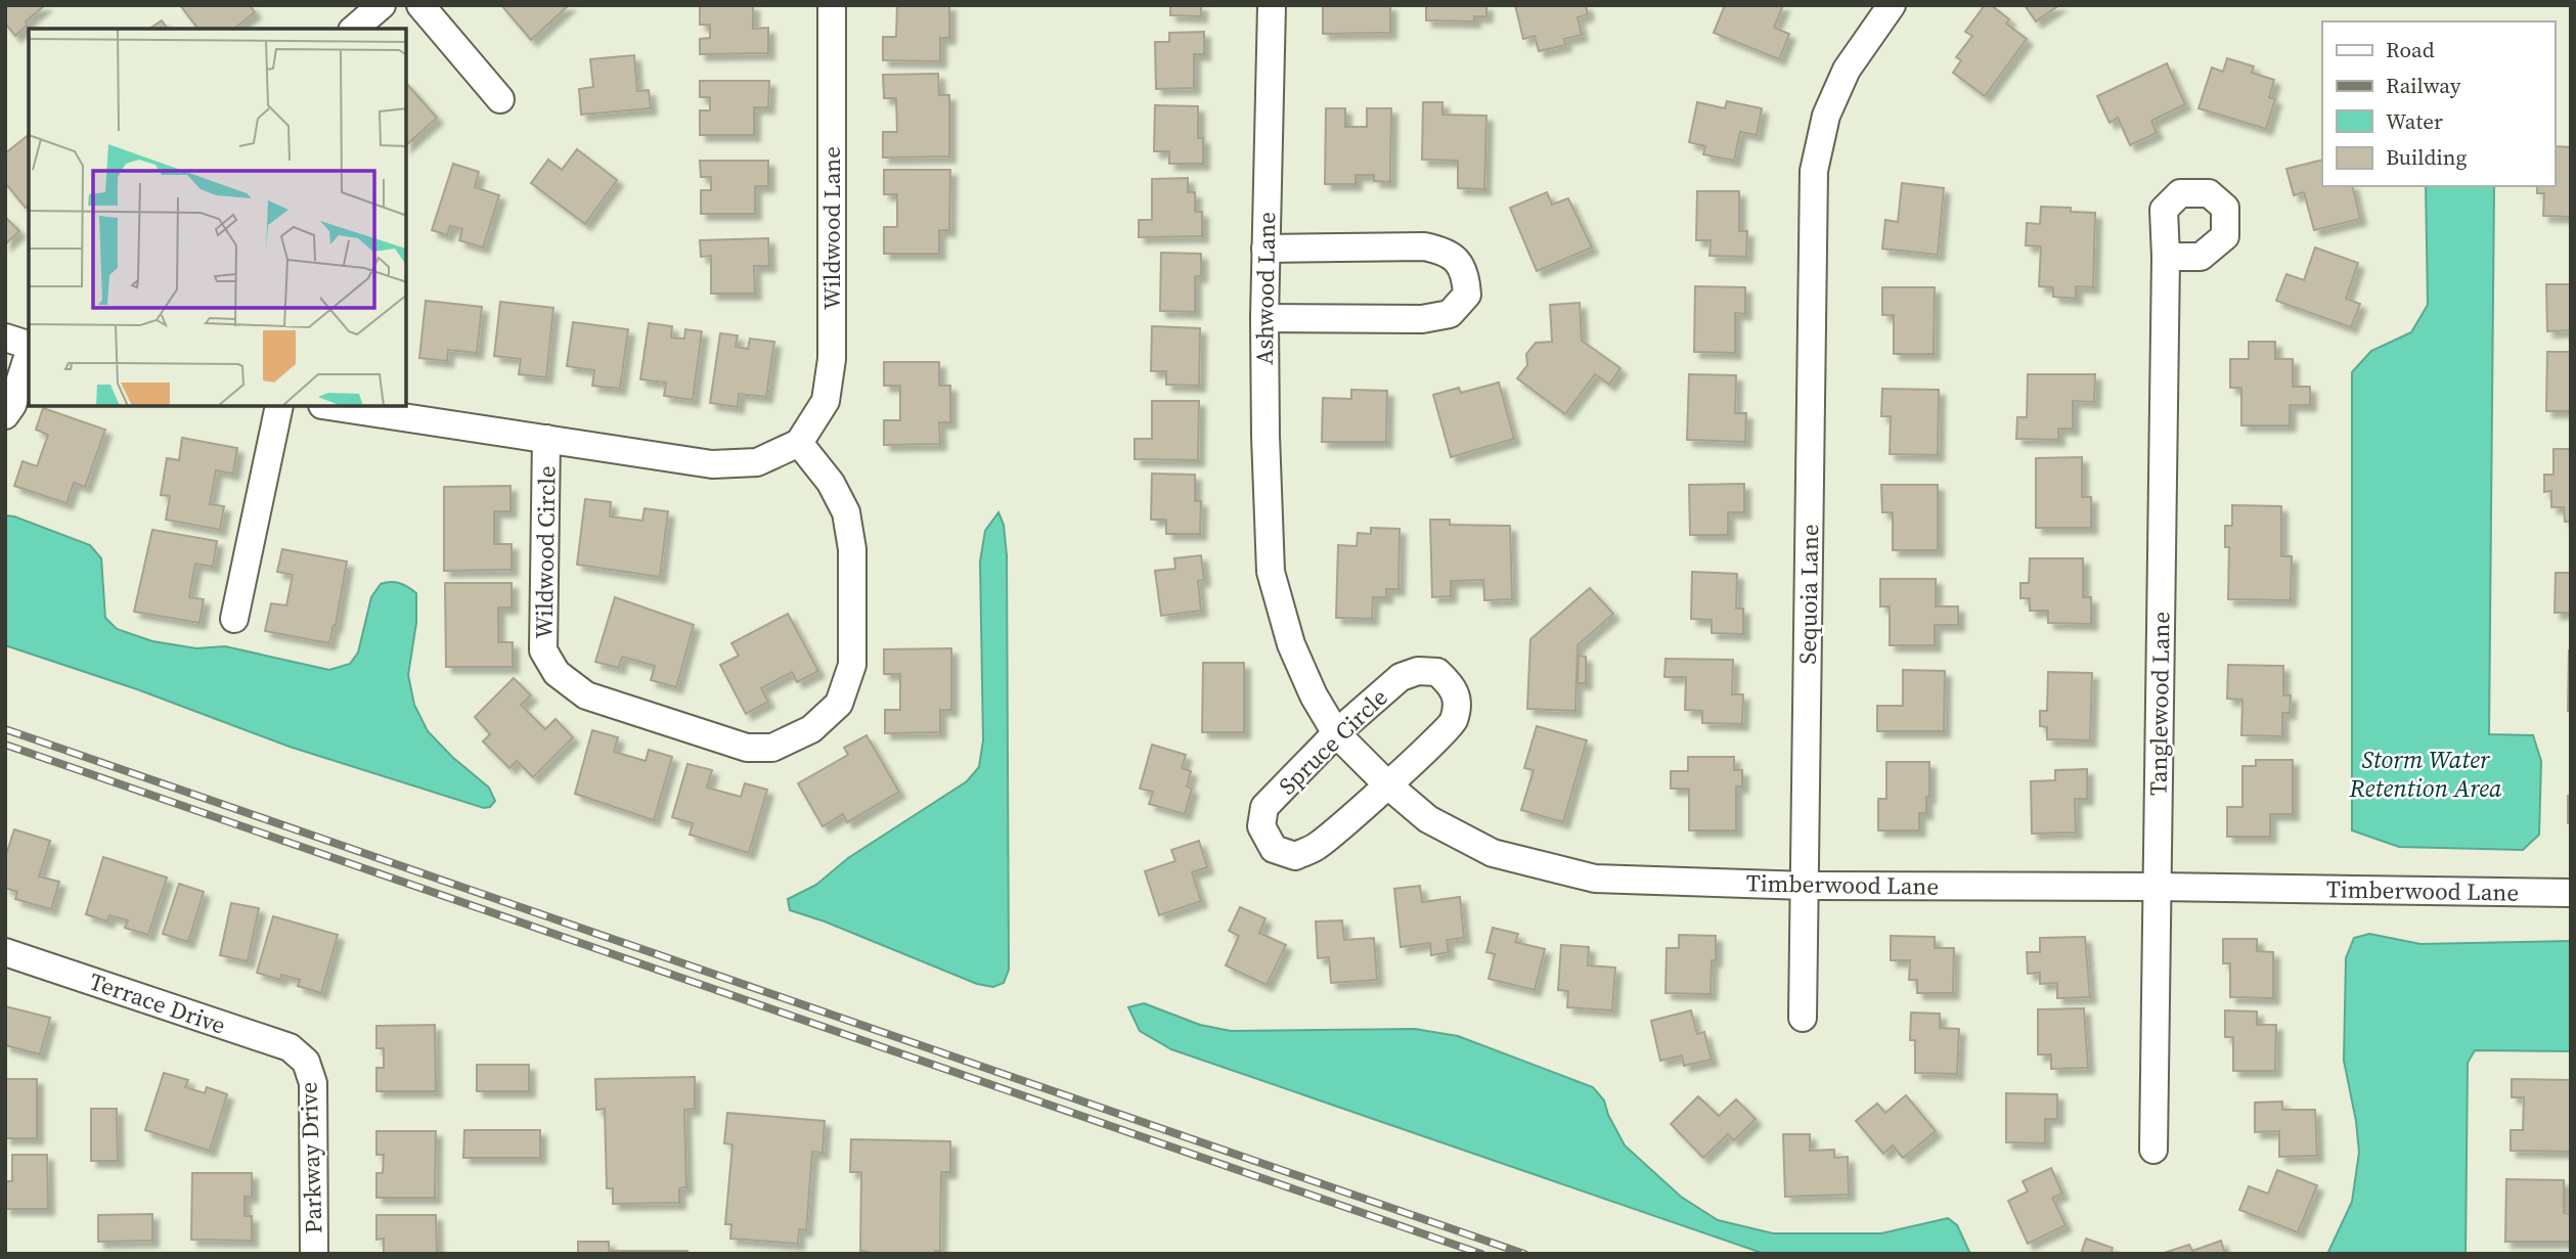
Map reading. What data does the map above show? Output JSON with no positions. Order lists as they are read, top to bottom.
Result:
{
  "streets": {
    "street": [
      "Wildwood Lane",
      "Ashwood Lane",
      "Wildwood Circle",
      "Sequoia Lane",
      "Tanglewood Lane",
      "Spruce Circle",
      "Timberwood Lane",
      "Terrace Drive",
      "Parkway Drive"
    ]
  },
  "crossings": [
    ["Wildwood Lane", "Wildwood Circle"],
    ["Ashwood Lane", "Timberwood Lane"],
    ["Sequoia Lane", "Timberwood Lane"],
    ["Tanglewood Lane", "Timberwood Lane"],
    ["Spruce Circle", "Timberwood Lane"],
    ["Terrace Drive", "Parkway Drive"]
  ],
  "water": ["Storm Water Retention Area"],
  "legend": [
    "Road",
    "Railway",
    "Water",
    "Building"
  ]
}
